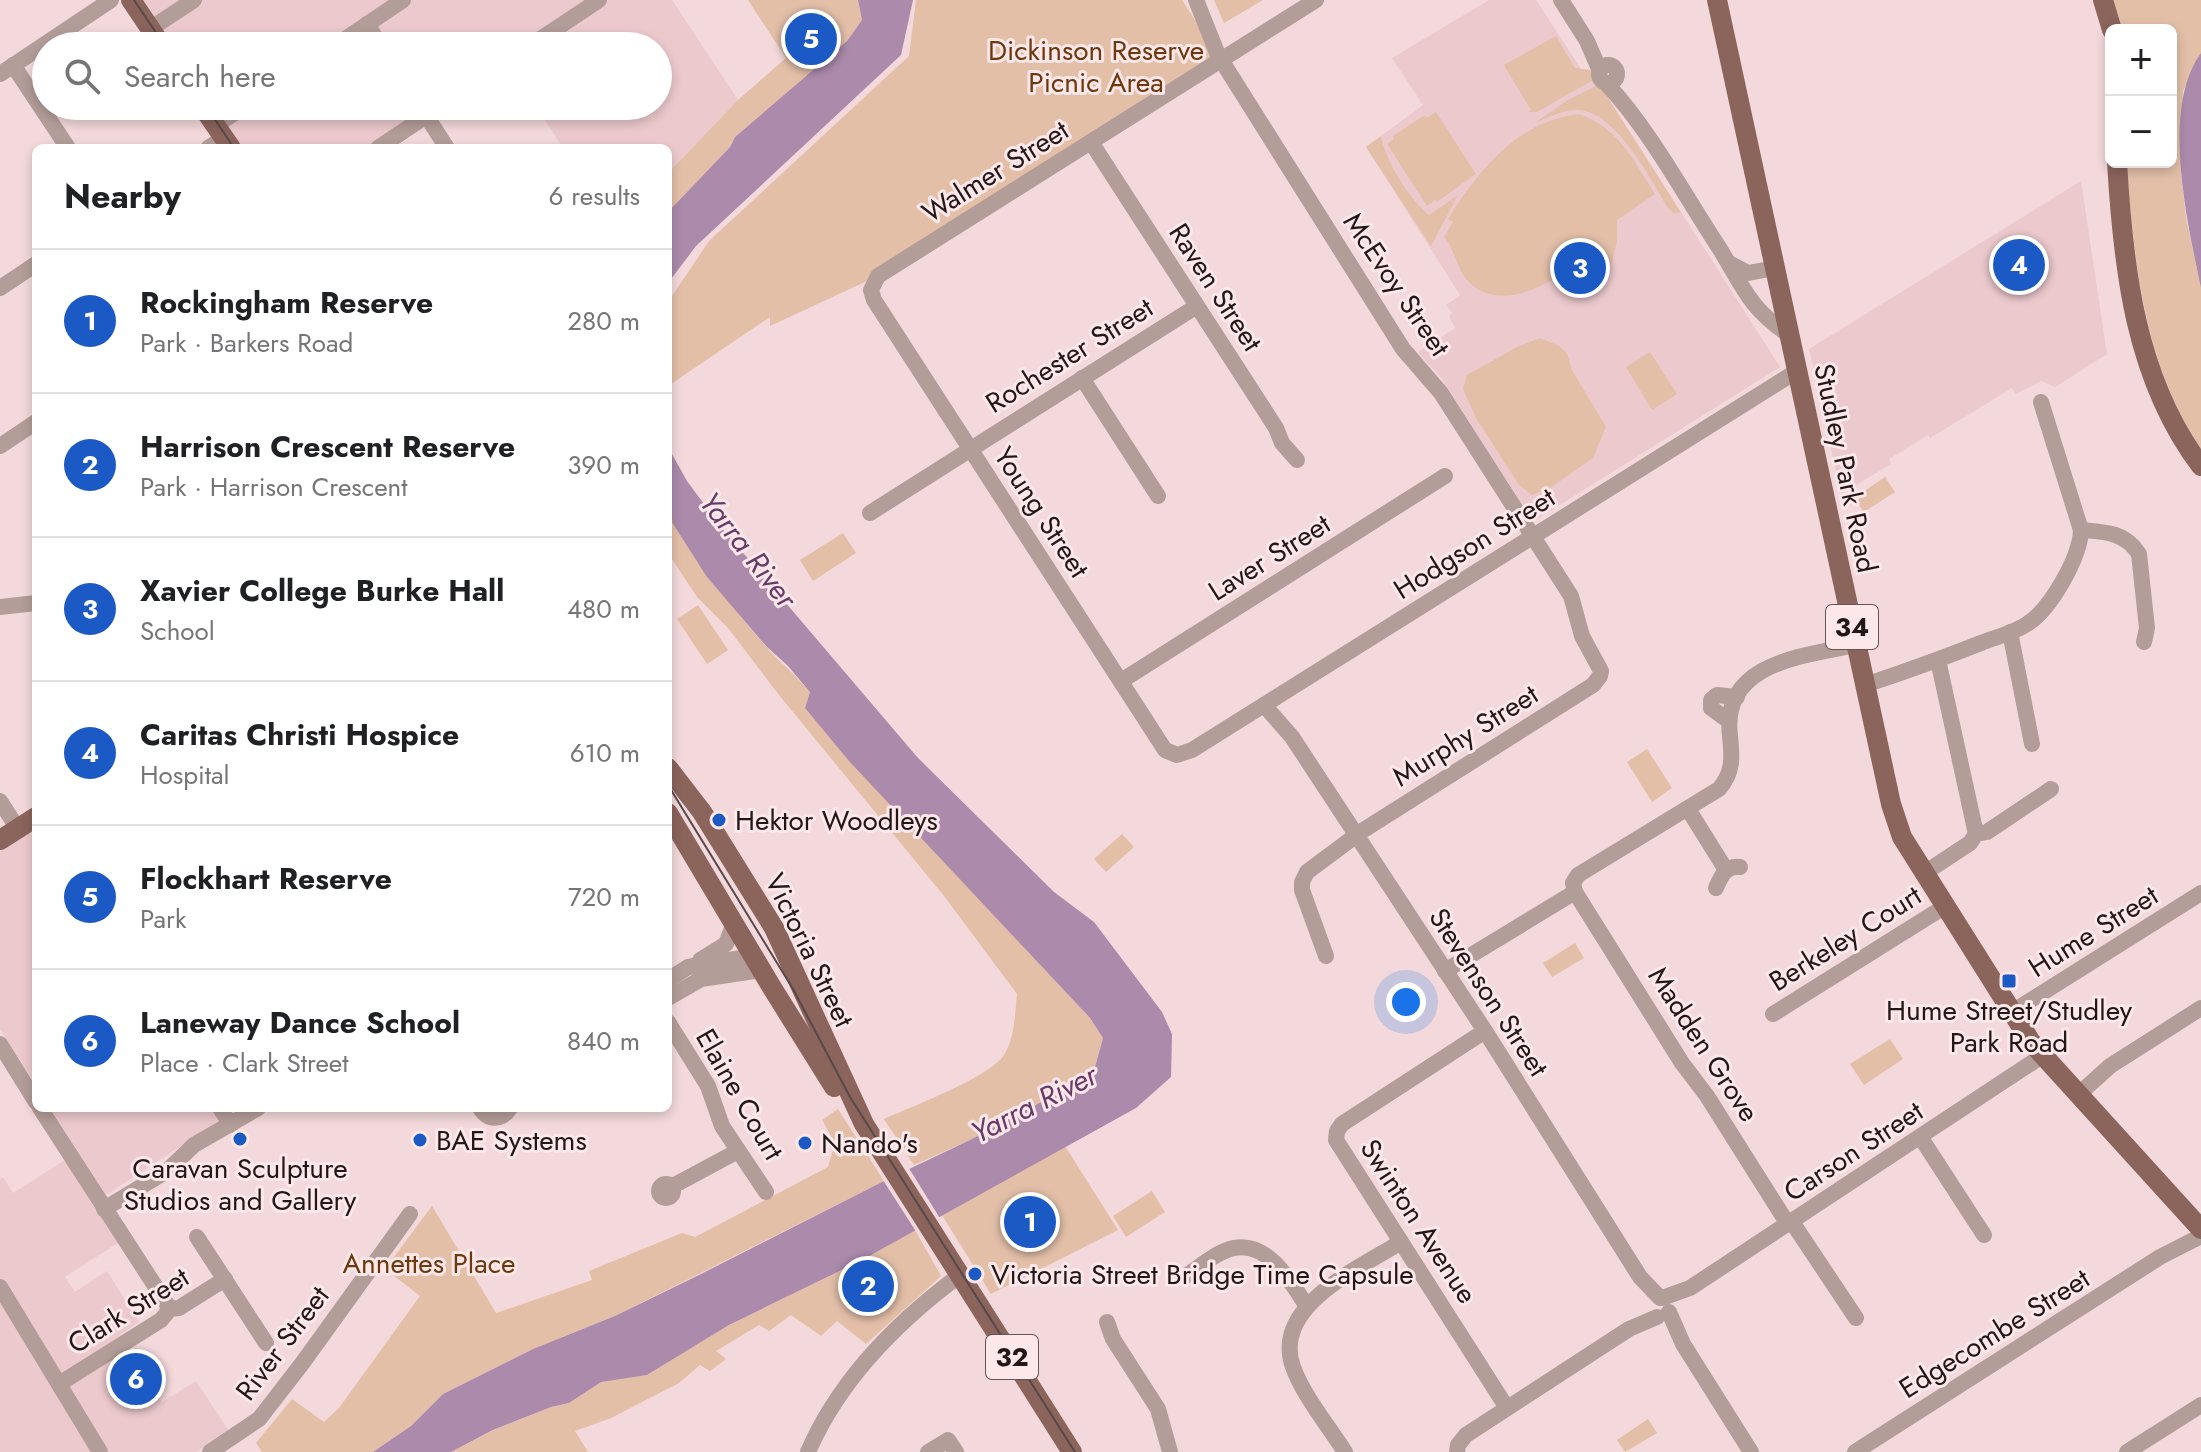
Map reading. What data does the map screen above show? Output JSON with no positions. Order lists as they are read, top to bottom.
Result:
{
  "streets": {
    "main road": [
      "Studley Park Road",
      "34",
      "Victoria Street",
      "32"
    ],
    "street": [
      "Walmer Street",
      "McEvoy Street",
      "Raven Street",
      "Rochester Street",
      "Young Street",
      "Hodgson Street",
      "Laver Street",
      "Murphy Street",
      "Hume Street",
      "Berkeley Court",
      "Stevenson Street",
      "Madden Grove",
      "Elaine Court",
      "Carson Street",
      "Swinton Avenue",
      "Clark Street",
      "Edgecombe Street",
      "River Street"
    ]
  },
  "crossings": [
    ["Walmer Street", "McEvoy Street"],
    ["Walmer Street", "Raven Street"],
    ["Walmer Street", "Young Street"],
    ["McEvoy Street", "Hodgson Street"],
    ["McEvoy Street", "Murphy Street"],
    ["Raven Street", "Rochester Street"],
    ["Rochester Street", "Young Street"],
    ["Studley Park Road", "Hodgson Street"],
    ["Studley Park Road", "Hume Street"],
    ["Studley Park Road", "Berkeley Court"],
    ["Studley Park Road", "Carson Street"],
    ["Studley Park Road", "Edgecombe Street"],
    ["Young Street", "Hodgson Street"],
    ["Young Street", "Laver Street"],
    ["Hodgson Street", "Stevenson Street"],
    ["Murphy Street", "Stevenson Street"],
    ["Victoria Street", "32"],
    ["Stevenson Street", "Carson Street"],
    ["Stevenson Street", "Swinton Avenue"],
    ["Madden Grove", "Carson Street"],
    ["Carson Street", "Swinton Avenue"]
  ],
  "water": ["Yarra River"],
  "parks": ["Dickinson Reserve Picnic Area", "Annettes Place"],
  "places": {
    "other": [
      "Hektor Woodleys",
      "Caravan Sculpture Studios and Gallery",
      "BAE Systems",
      "Nando's",
      "Victoria Street Bridge Time Capsule"
    ],
    "transit": ["Hume Street/Studley Park Road"]
  },
  "page": {
    "pins": [
      "5",
      "4",
      "3",
      "1",
      "2",
      "6"
    ],
    "map_buttons": ["+", "−"],
    "search": "Search here",
    "heading": ["Nearby", "6 results"],
    "list": [
      {
        "mark": "1",
        "name": "Rockingham Reserve",
        "note": "Park · Barkers Road",
        "value": "280 m"
      },
      {
        "mark": "2",
        "name": "Harrison Crescent Reserve",
        "note": "Park · Harrison Crescent",
        "value": "390 m"
      },
      {
        "mark": "3",
        "name": "Xavier College Burke Hall",
        "note": "School",
        "value": "480 m"
      },
      {
        "mark": "4",
        "name": "Caritas Christi Hospice",
        "note": "Hospital",
        "value": "610 m"
      },
      {
        "mark": "5",
        "name": "Flockhart Reserve",
        "note": "Park",
        "value": "720 m"
      },
      {
        "mark": "6",
        "name": "Laneway Dance School",
        "note": "Place · Clark Street",
        "value": "840 m"
      }
    ]
  }
}
